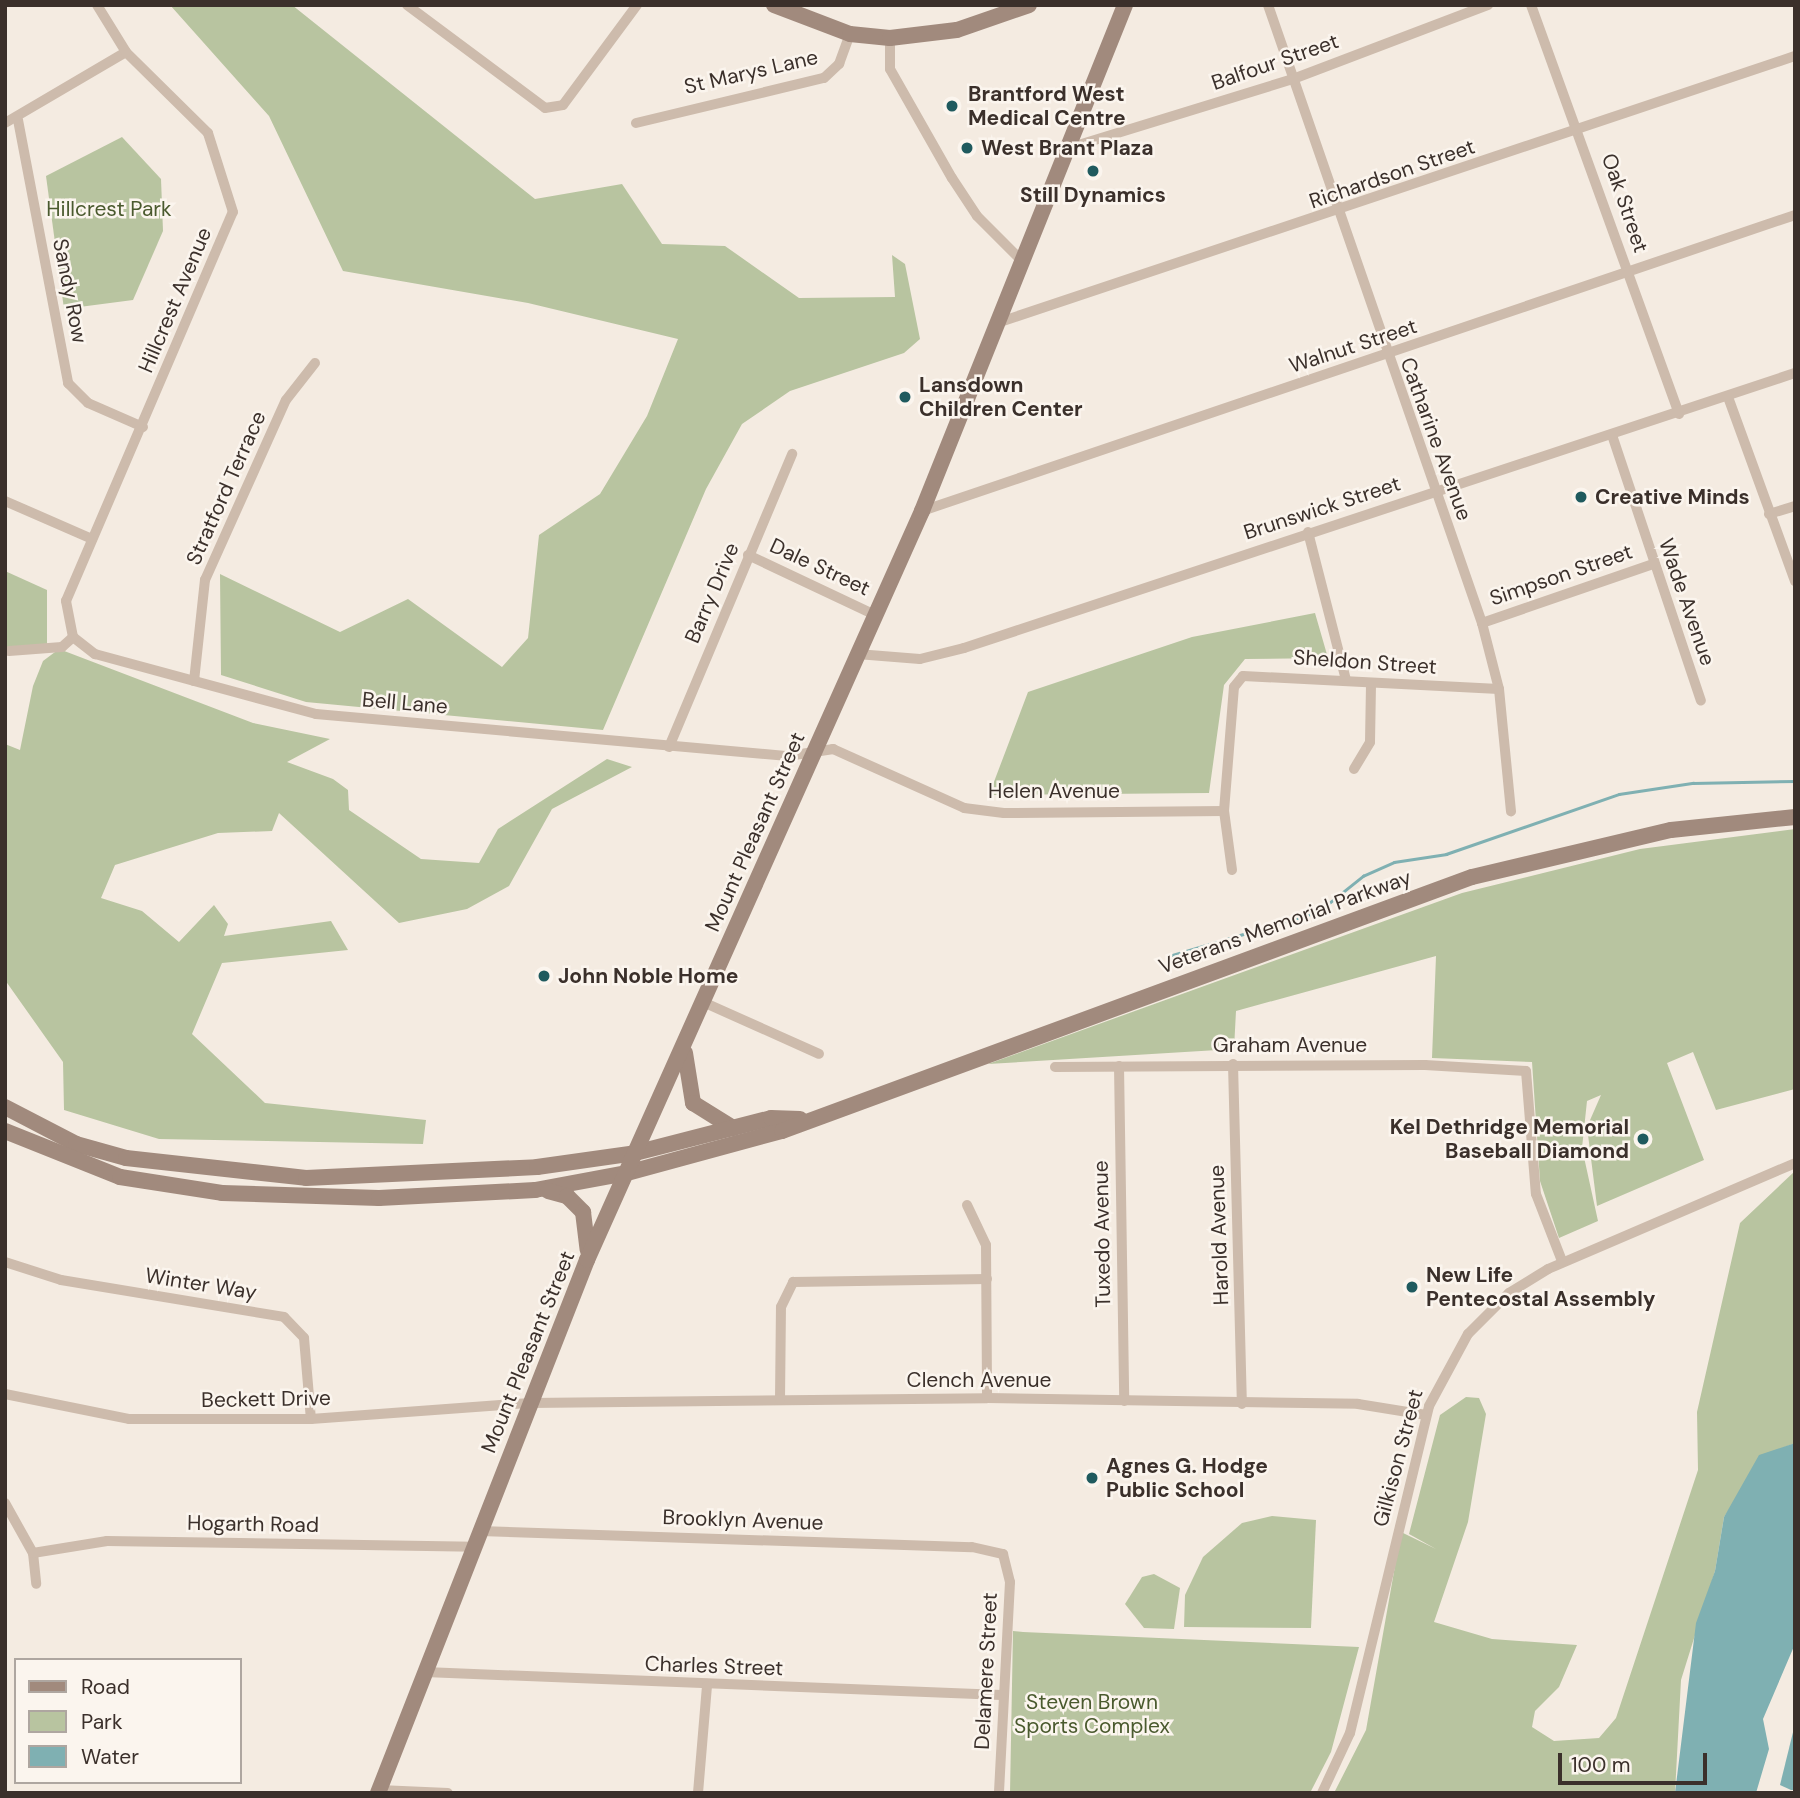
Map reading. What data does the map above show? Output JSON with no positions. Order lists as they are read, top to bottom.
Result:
{
  "streets": {
    "main road": ["Mount Pleasant Street", "Veterans Memorial Parkway"],
    "street": [
      "Balfour Street",
      "St Marys Lane",
      "Richardson Street",
      "Oak Street",
      "Sandy Row",
      "Hillcrest Avenue",
      "Walnut Street",
      "Catharine Avenue",
      "Stratford Terrace",
      "Brunswick Street",
      "Dale Street",
      "Simpson Street",
      "Barry Drive",
      "Wade Avenue",
      "Sheldon Street",
      "Bell Lane",
      "Helen Avenue",
      "Graham Avenue",
      "Tuxedo Avenue",
      "Harold Avenue",
      "Winter Way",
      "Clench Avenue",
      "Beckett Drive",
      "Gilkison Street",
      "Brooklyn Avenue",
      "Hogarth Road",
      "Charles Street",
      "Delamere Street"
    ]
  },
  "crossings": [
    ["Balfour Street", "Catharine Avenue"],
    ["Balfour Street", "Mount Pleasant Street"],
    ["Richardson Street", "Oak Street"],
    ["Richardson Street", "Catharine Avenue"],
    ["Richardson Street", "Mount Pleasant Street"],
    ["Oak Street", "Walnut Street"],
    ["Oak Street", "Brunswick Street"],
    ["Sandy Row", "Hillcrest Avenue"],
    ["Hillcrest Avenue", "Bell Lane"],
    ["Walnut Street", "Catharine Avenue"],
    ["Walnut Street", "Mount Pleasant Street"],
    ["Catharine Avenue", "Brunswick Street"],
    ["Catharine Avenue", "Simpson Street"],
    ["Catharine Avenue", "Sheldon Street"],
    ["Stratford Terrace", "Bell Lane"],
    ["Brunswick Street", "Wade Avenue"],
    ["Brunswick Street", "Mount Pleasant Street"],
    ["Dale Street", "Barry Drive"],
    ["Dale Street", "Mount Pleasant Street"],
    ["Simpson Street", "Wade Avenue"],
    ["Barry Drive", "Bell Lane"],
    ["Sheldon Street", "Helen Avenue"],
    ["Bell Lane", "Helen Avenue"],
    ["Bell Lane", "Mount Pleasant Street"],
    ["Helen Avenue", "Mount Pleasant Street"],
    ["Mount Pleasant Street", "Veterans Memorial Parkway"],
    ["Mount Pleasant Street", "Clench Avenue"],
    ["Mount Pleasant Street", "Beckett Drive"],
    ["Mount Pleasant Street", "Brooklyn Avenue"],
    ["Mount Pleasant Street", "Hogarth Road"],
    ["Mount Pleasant Street", "Charles Street"],
    ["Graham Avenue", "Tuxedo Avenue"],
    ["Graham Avenue", "Harold Avenue"],
    ["Graham Avenue", "Gilkison Street"],
    ["Tuxedo Avenue", "Clench Avenue"],
    ["Harold Avenue", "Clench Avenue"],
    ["Winter Way", "Beckett Drive"],
    ["Clench Avenue", "Beckett Drive"],
    ["Clench Avenue", "Gilkison Street"],
    ["Brooklyn Avenue", "Delamere Street"],
    ["Charles Street", "Delamere Street"]
  ],
  "parks": ["Hillcrest Park", "Steven Brown Sports Complex"],
  "places": [
    "Brantford West Medical Centre",
    "West Brant Plaza",
    "Still Dynamics",
    "Lansdown Children Center",
    "Creative Minds",
    "John Noble Home",
    "Kel Dethridge Memorial Baseball Diamond",
    "New Life Pentecostal Assembly",
    "Agnes G. Hodge Public School"
  ],
  "legend": ["Road", "Park", "Water"],
  "scale_bar": "100 m"
}
